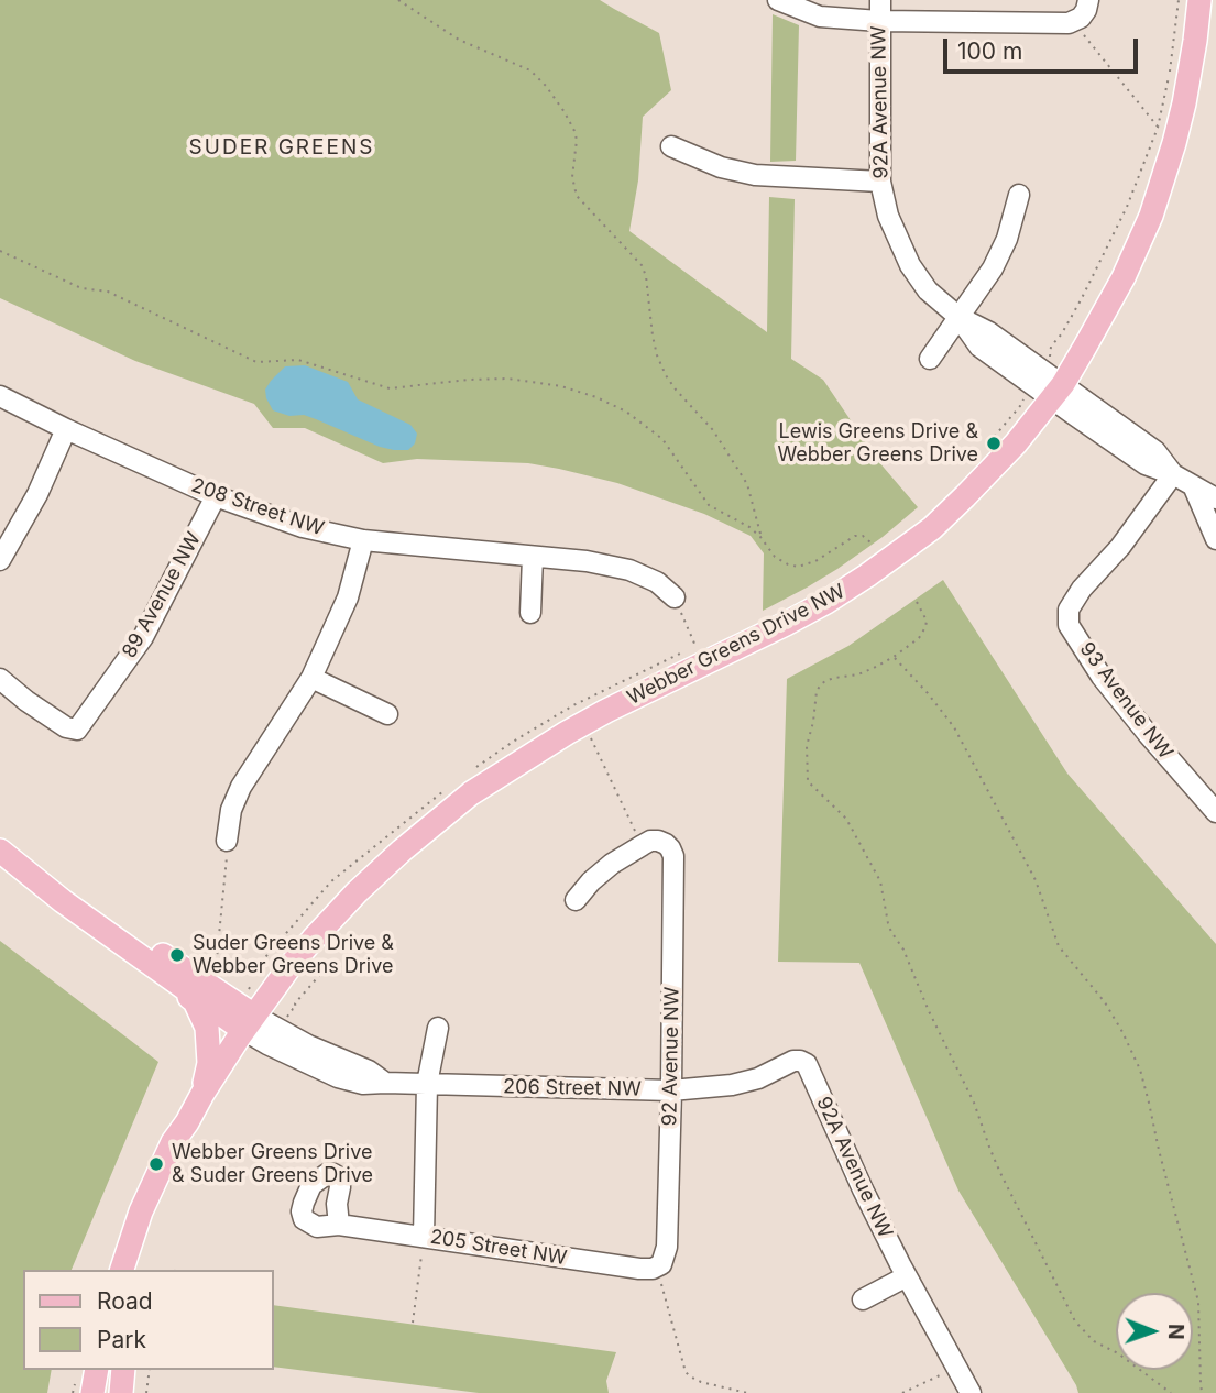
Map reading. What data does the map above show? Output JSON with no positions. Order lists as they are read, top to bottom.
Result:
{
  "streets": {
    "main road": ["Webber Greens Drive NW"],
    "street": [
      "92A Avenue NW",
      "208 Street NW",
      "89 Avenue NW",
      "93 Avenue NW",
      "92 Avenue NW",
      "206 Street NW",
      "205 Street NW"
    ]
  },
  "crossings": [
    ["92A Avenue NW", "Webber Greens Drive NW"],
    ["92A Avenue NW", "93 Avenue NW"],
    ["92A Avenue NW", "206 Street NW"],
    ["208 Street NW", "89 Avenue NW"],
    ["Webber Greens Drive NW", "206 Street NW"],
    ["92 Avenue NW", "206 Street NW"],
    ["92 Avenue NW", "205 Street NW"]
  ],
  "districts": ["SUDER GREENS"],
  "places": ["Lewis Greens Drive & Webber Greens Drive", "Suder Greens Drive & Webber Greens Drive", "Webber Greens Drive & Suder Greens Drive"],
  "legend": ["Road", "Park"],
  "scale_bar": "100 m",
  "north": "right"
}
